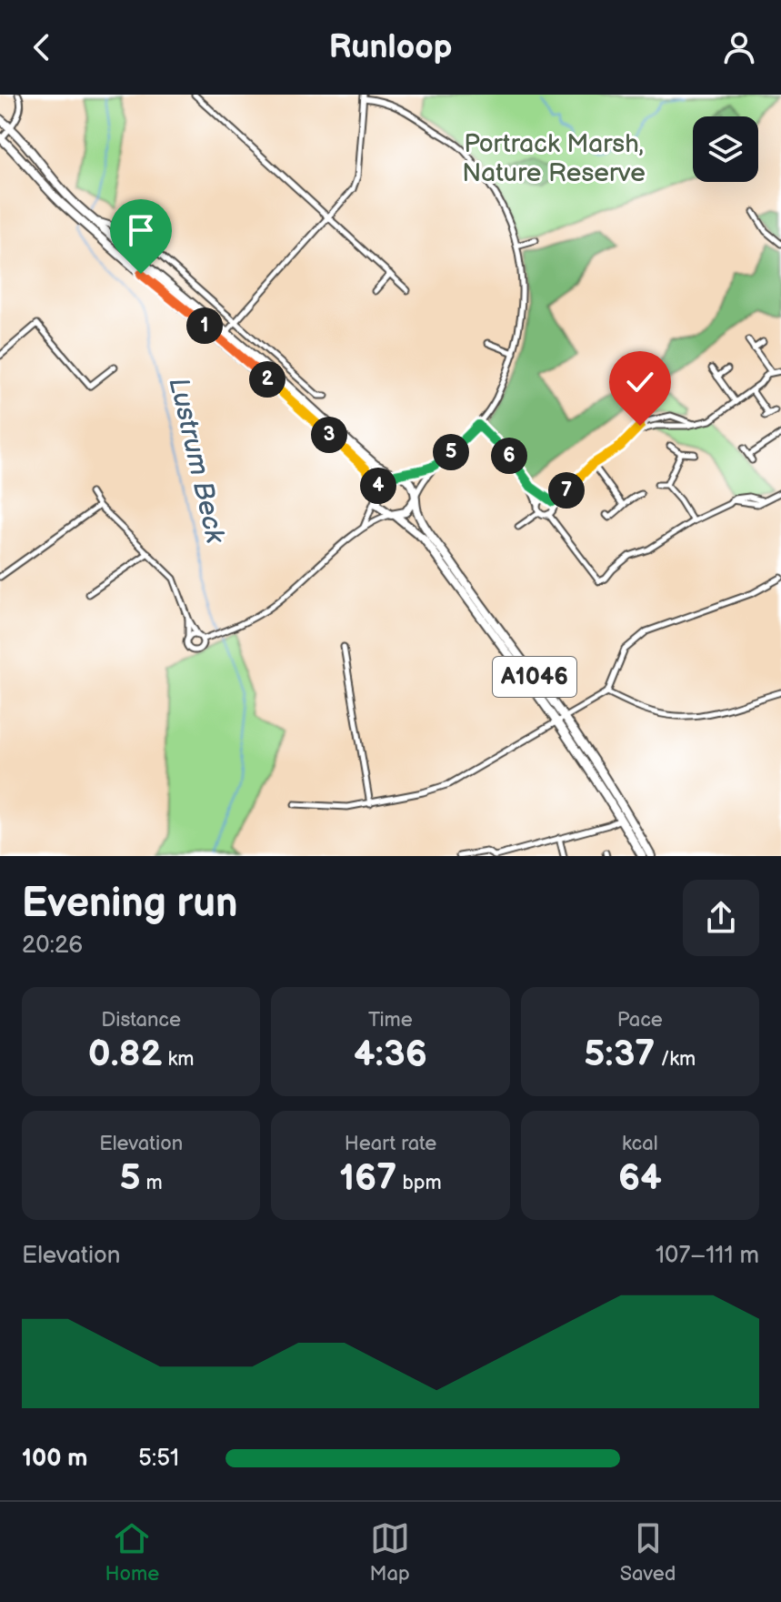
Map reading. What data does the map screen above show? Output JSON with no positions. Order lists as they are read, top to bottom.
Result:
{
  "streets": {
    "main road": ["A1046"]
  },
  "water": ["Lustrum Beck"],
  "parks": ["Portrack Marsh, Nature Reserve"],
  "page": {
    "header": "Runloop",
    "pins": [
      "1",
      "2",
      "3",
      "5",
      "6",
      "4",
      "7"
    ],
    "heading": ["Evening run", "20:26"],
    "stats": [
      ["Distance", "0.82 km"],
      ["Time", "4:36"],
      ["Pace", "5:37 /km"],
      ["Elevation", "5 m"],
      ["Heart rate", "167 bpm"],
      ["kcal", "64"]
    ],
    "chart": ["Elevation", "107–111 m"],
    "list": [
      {
        "name": "100 m",
        "note": "5:51"
      }
    ],
    "tabs": ["Home", "Map", "Saved"]
  }
}
